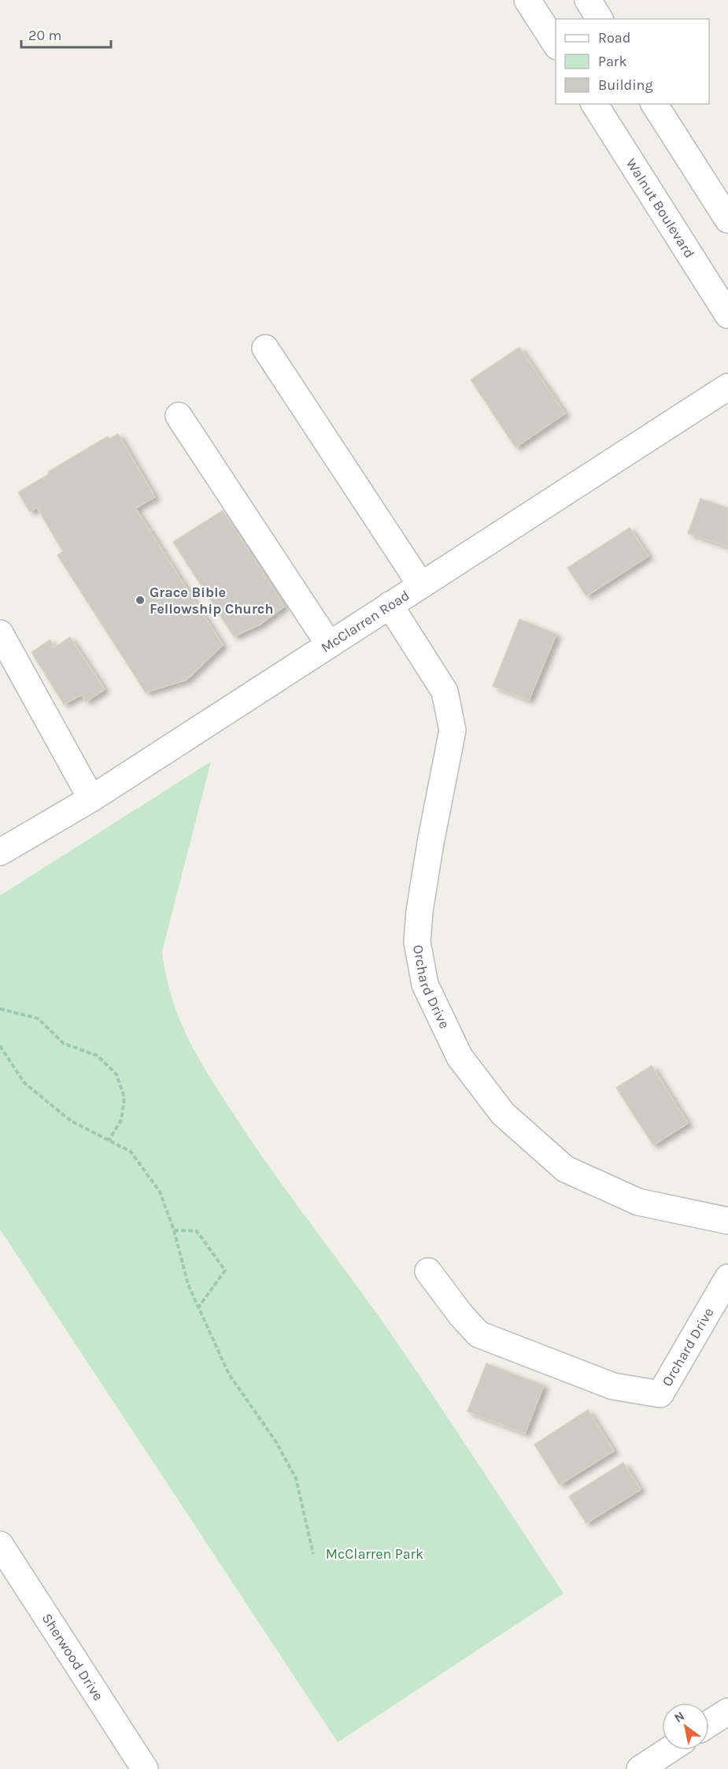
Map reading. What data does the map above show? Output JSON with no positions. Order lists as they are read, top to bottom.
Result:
{
  "streets": {
    "street": [
      "Walnut Boulevard",
      "McClarren Road",
      "Orchard Drive",
      "Sherwood Drive"
    ]
  },
  "crossings": [
    ["McClarren Road", "Orchard Drive"]
  ],
  "parks": ["McClarren Park"],
  "places": ["Grace Bible Fellowship Church"],
  "legend": ["Road", "Park", "Building"],
  "scale_bar": "20 m",
  "north": "top left"
}
